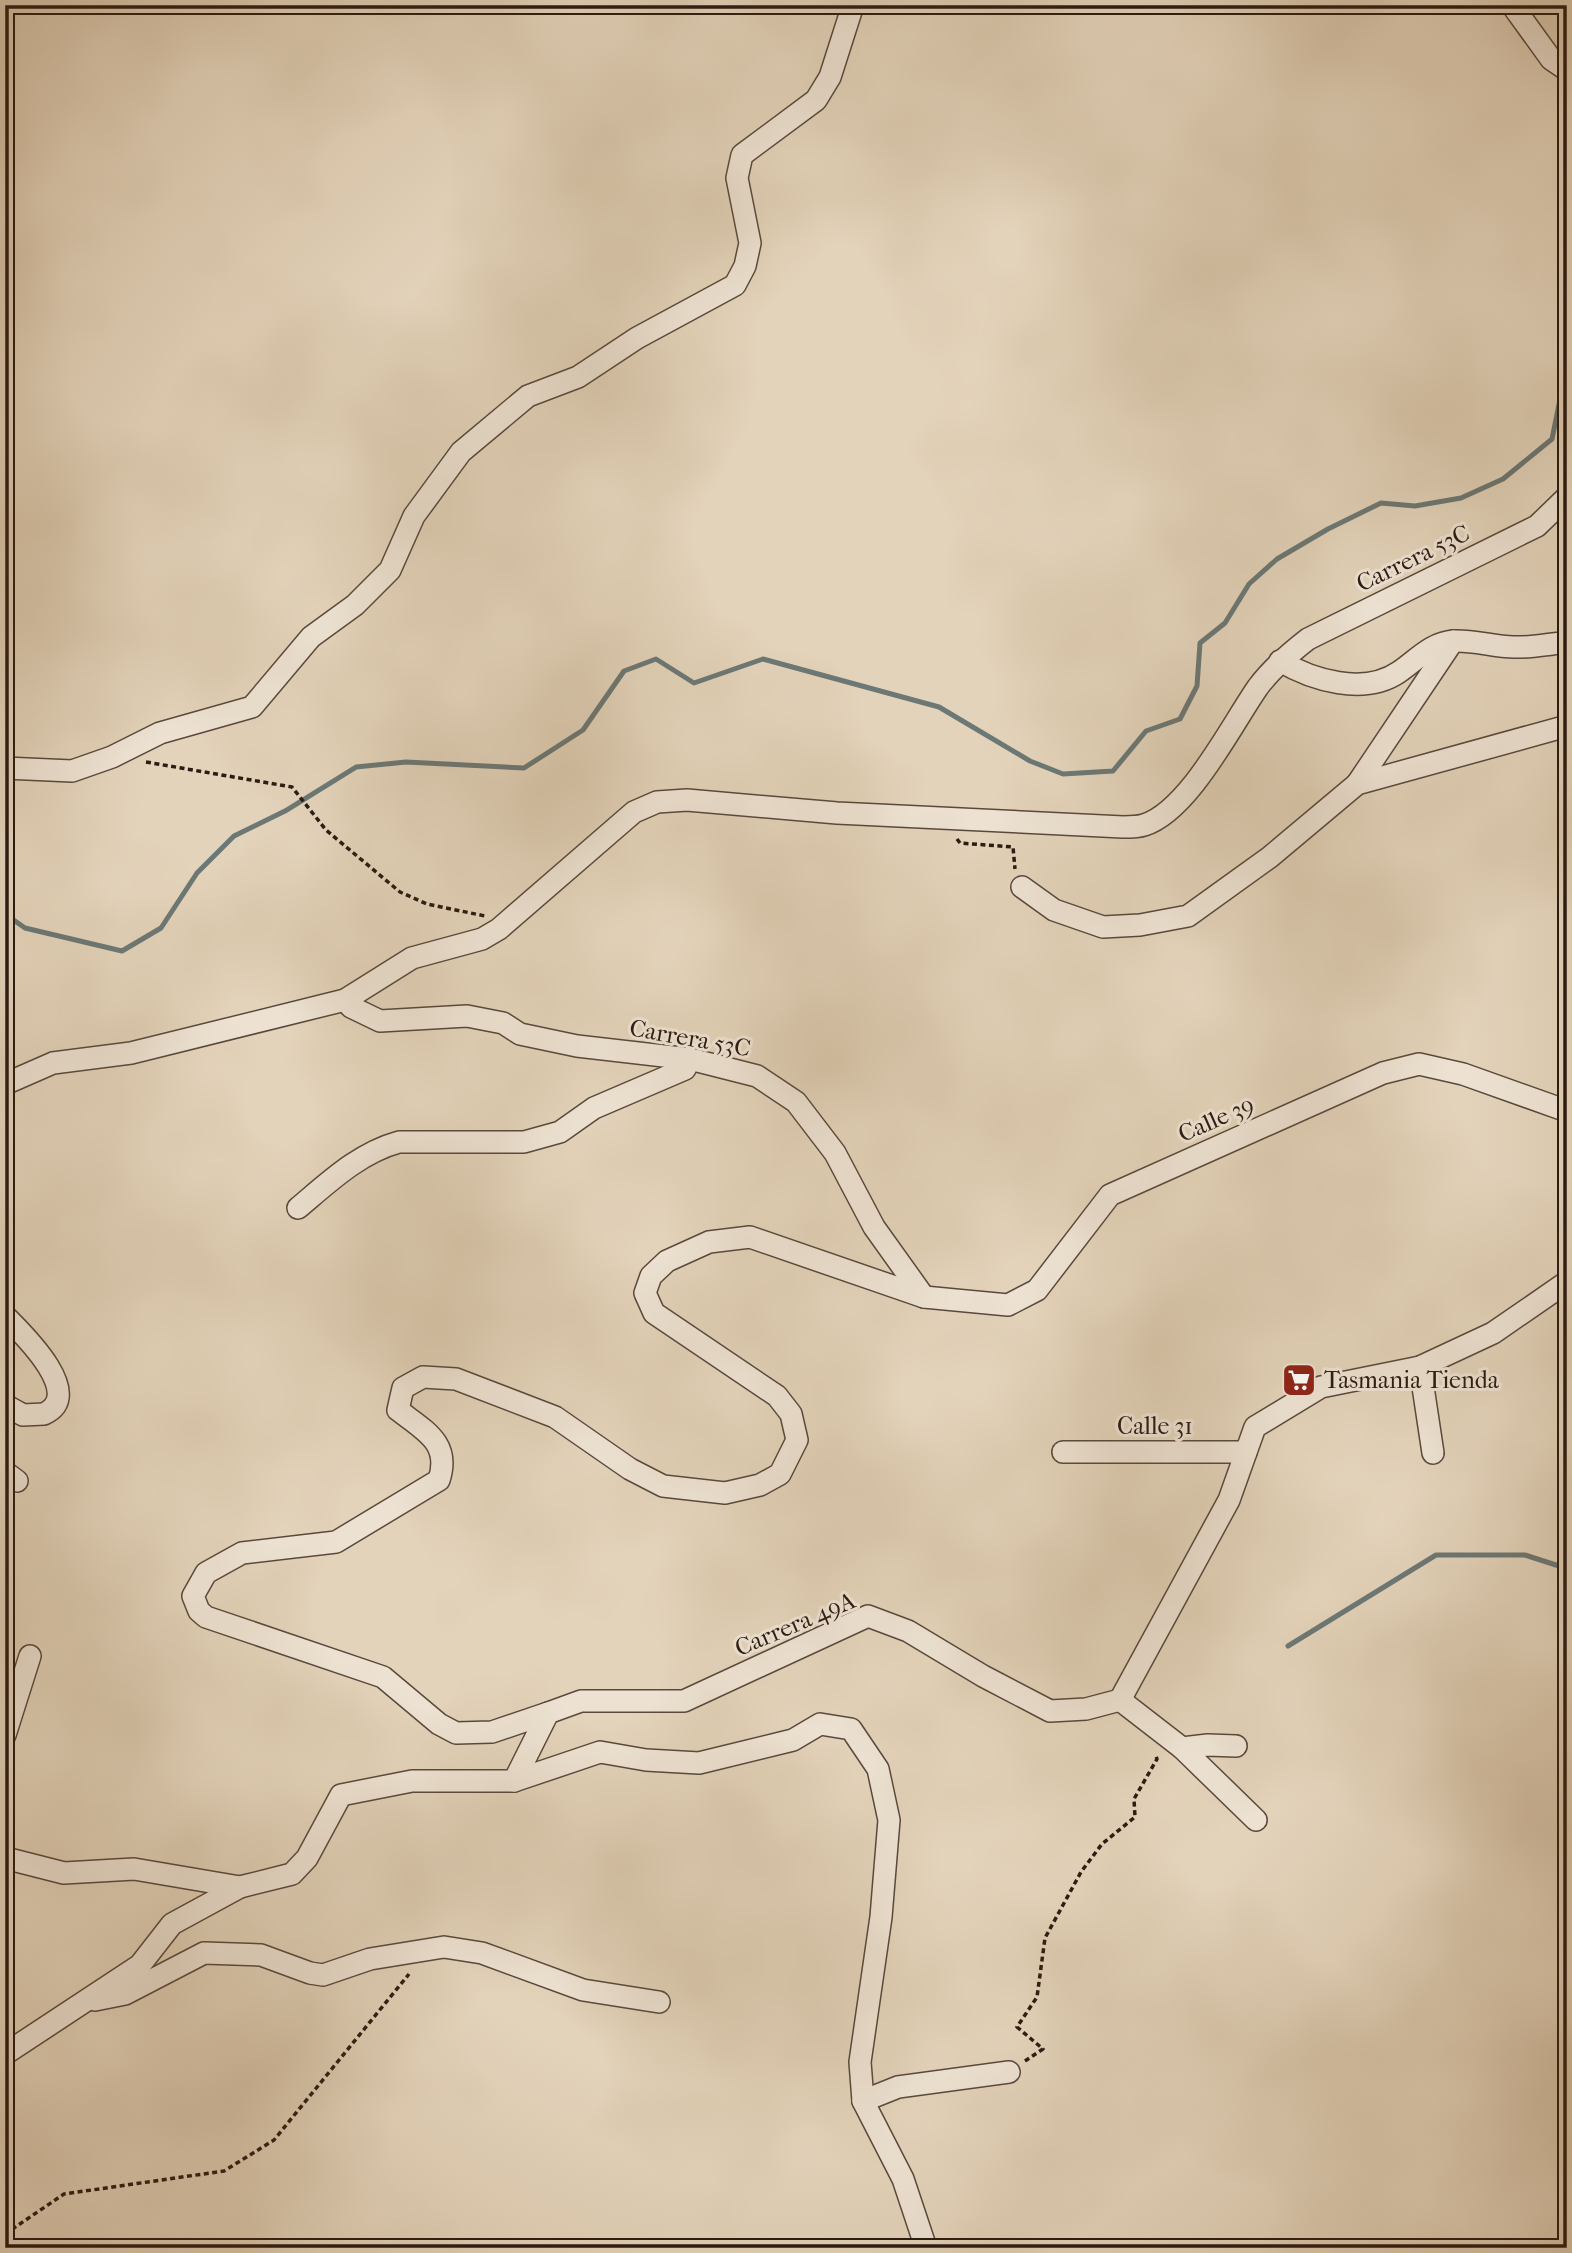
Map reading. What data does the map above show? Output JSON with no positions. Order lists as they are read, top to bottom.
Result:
{
  "streets": {
    "street": [
      "Carrera 53C",
      "Calle 39",
      "Calle 31",
      "Carrera 49A"
    ]
  },
  "crossings": [
    ["Carrera 53C", "Calle 39"],
    ["Calle 39", "Carrera 49A"]
  ],
  "places": {
    "supermarket": ["Tasmania Tienda"]
  }
}
